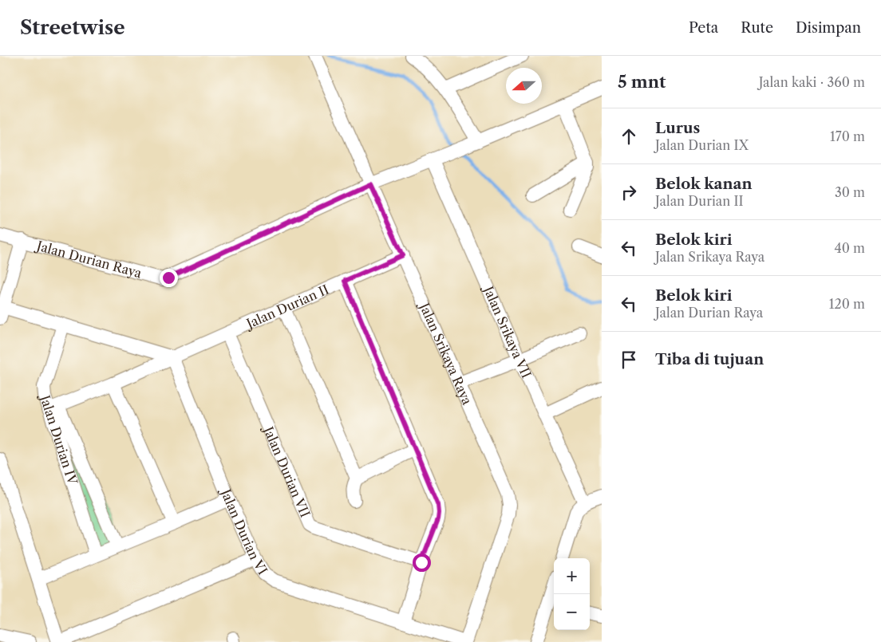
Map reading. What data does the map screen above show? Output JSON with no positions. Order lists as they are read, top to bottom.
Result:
{
  "streets": {
    "street": [
      "Jalan Durian Raya",
      "Jalan Durian II",
      "Jalan Srikaya VII",
      "Jalan Srikaya Raya",
      "Jalan Durian IV",
      "Jalan Durian VII",
      "Jalan Durian VI"
    ]
  },
  "crossings": [
    ["Jalan Durian Raya", "Jalan Srikaya VII"],
    ["Jalan Durian Raya", "Jalan Srikaya Raya"],
    ["Jalan Durian II", "Jalan Srikaya Raya"],
    ["Jalan Durian II", "Jalan Durian IV"],
    ["Jalan Durian II", "Jalan Durian VII"],
    ["Jalan Durian II", "Jalan Durian VI"],
    ["Jalan Srikaya Raya", "Jalan Durian VI"]
  ],
  "north": "left",
  "page": {
    "header": "Streetwise",
    "nav": ["Peta", "Rute", "Disimpan"],
    "heading": ["5 mnt", "Jalan kaki · 360 m"],
    "list": [
      ["Lurus", "Jalan Durian IX", "170 m"],
      ["Belok kanan", "Jalan Durian II", "30 m"],
      ["Belok kiri", "Jalan Srikaya Raya", "40 m"],
      ["Belok kiri", "Jalan Durian Raya", "120 m"],
      "Tiba di tujuan"
    ],
    "map_buttons": ["+", "−"]
  }
}
